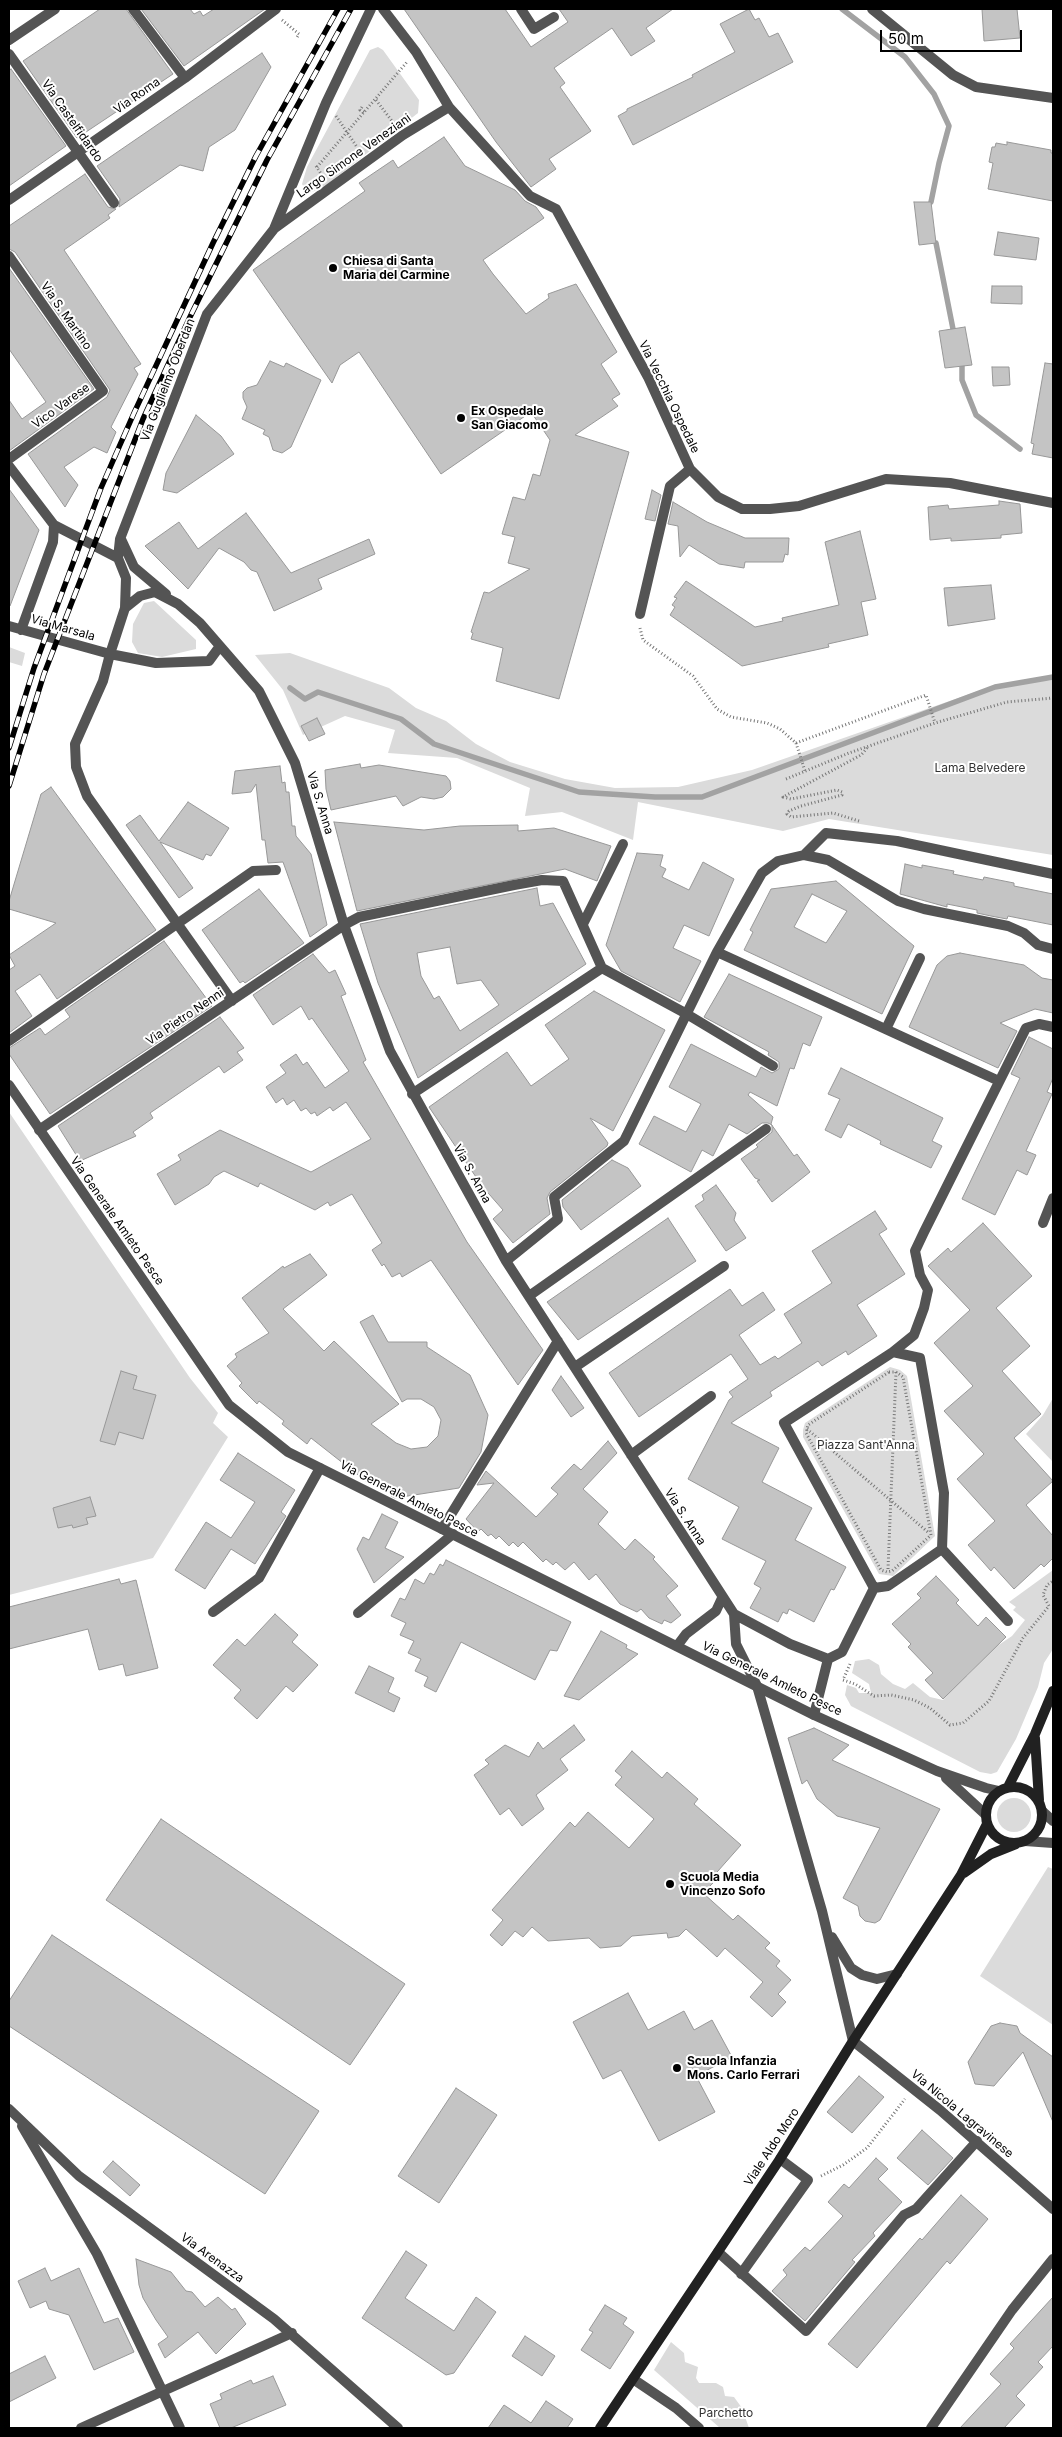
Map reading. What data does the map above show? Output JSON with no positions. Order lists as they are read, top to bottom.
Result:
{
  "streets": {
    "main road": ["Viale Aldo Moro"],
    "street": [
      "Via Roma",
      "Via Castelfidardo",
      "Largo Simone Veneziani",
      "Via S. Martino",
      "Via Guglielmo Oberdan",
      "Via Vecchia Ospedale",
      "Vico Varese",
      "Via Marsala",
      "Via S. Anna",
      "Via Pietro Nenni",
      "Via Generale Amleto Pesce",
      "Via Nicola Lagravinese",
      "Via Arenazza"
    ]
  },
  "crossings": [
    ["Via Roma", "Via Castelfidardo"],
    ["Largo Simone Veneziani", "Via Guglielmo Oberdan"],
    ["Largo Simone Veneziani", "Via Vecchia Ospedale"],
    ["Via S. Martino", "Vico Varese"],
    ["Via Marsala", "Via S. Anna"],
    ["Via S. Anna", "Via Pietro Nenni"],
    ["Via Pietro Nenni", "Via Generale Amleto Pesce"],
    ["Via Generale Amleto Pesce", "Viale Aldo Moro"],
    ["Via Nicola Lagravinese", "Viale Aldo Moro"]
  ],
  "parks": ["Lama Belvedere", "Piazza Sant'Anna", "Parchetto"],
  "places": [
    "Chiesa di Santa Maria del Carmine",
    "Ex Ospedale San Giacomo",
    "Scuola Media Vincenzo Sofo",
    "Scuola Infanzia Mons. Carlo Ferrari"
  ],
  "scale_bar": "50 m"
}
